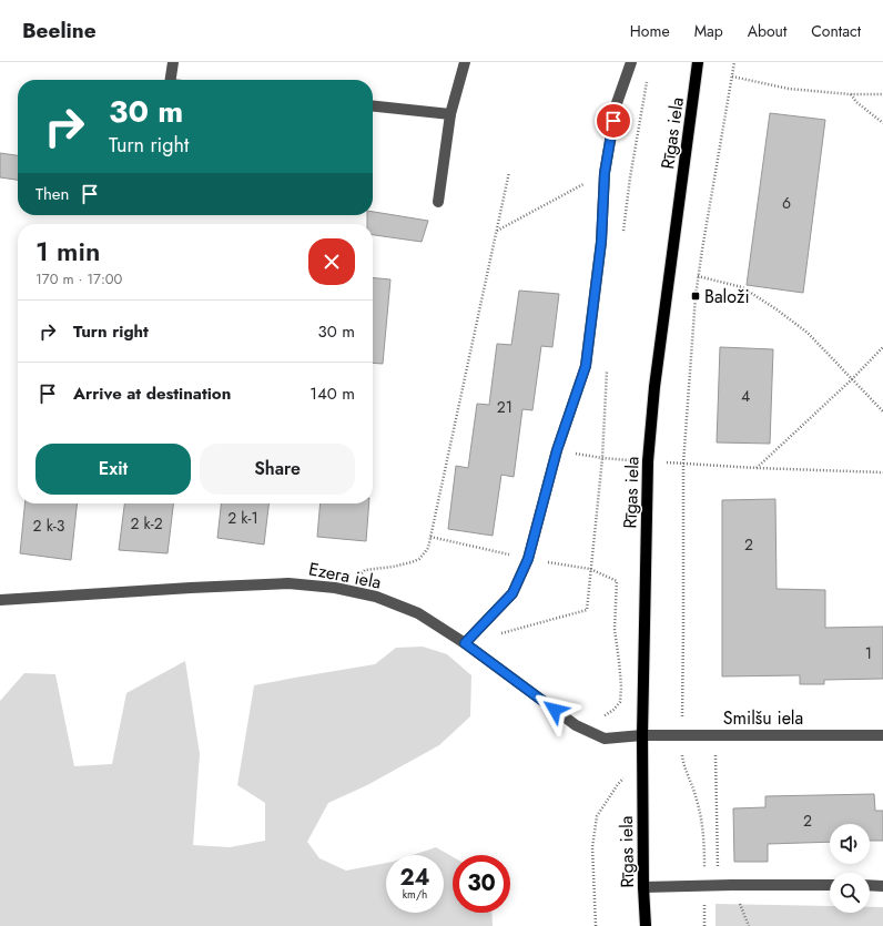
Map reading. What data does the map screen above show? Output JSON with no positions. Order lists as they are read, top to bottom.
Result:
{
  "streets": {
    "main road": ["Rīgas iela"],
    "street": ["Ezera iela", "Smilšu iela"]
  },
  "crossings": [
    ["Rīgas iela", "Ezera iela"],
    ["Rīgas iela", "Smilšu iela"],
    ["Ezera iela", "Smilšu iela"]
  ],
  "places": {
    "transit": ["Baloži"]
  },
  "house_numbers": [
    "6",
    "4",
    "21",
    "2 k-1",
    "2 k-2",
    "2 k-3",
    "2",
    "1",
    "2"
  ],
  "page": {
    "header": "Beeline",
    "nav": [
      "Home",
      "Map",
      "About",
      "Contact"
    ],
    "turn": ["30 m", "Turn right"],
    "then": "Then",
    "heading": ["1 min", "170 m · 17:00"],
    "list": [
      {
        "name": "Turn right",
        "value": "30 m"
      },
      {
        "name": "Arrive at destination",
        "value": "140 m"
      }
    ],
    "buttons": ["Exit", "Share"],
    "speed": "24 km/h",
    "limit": "30"
  }
}
